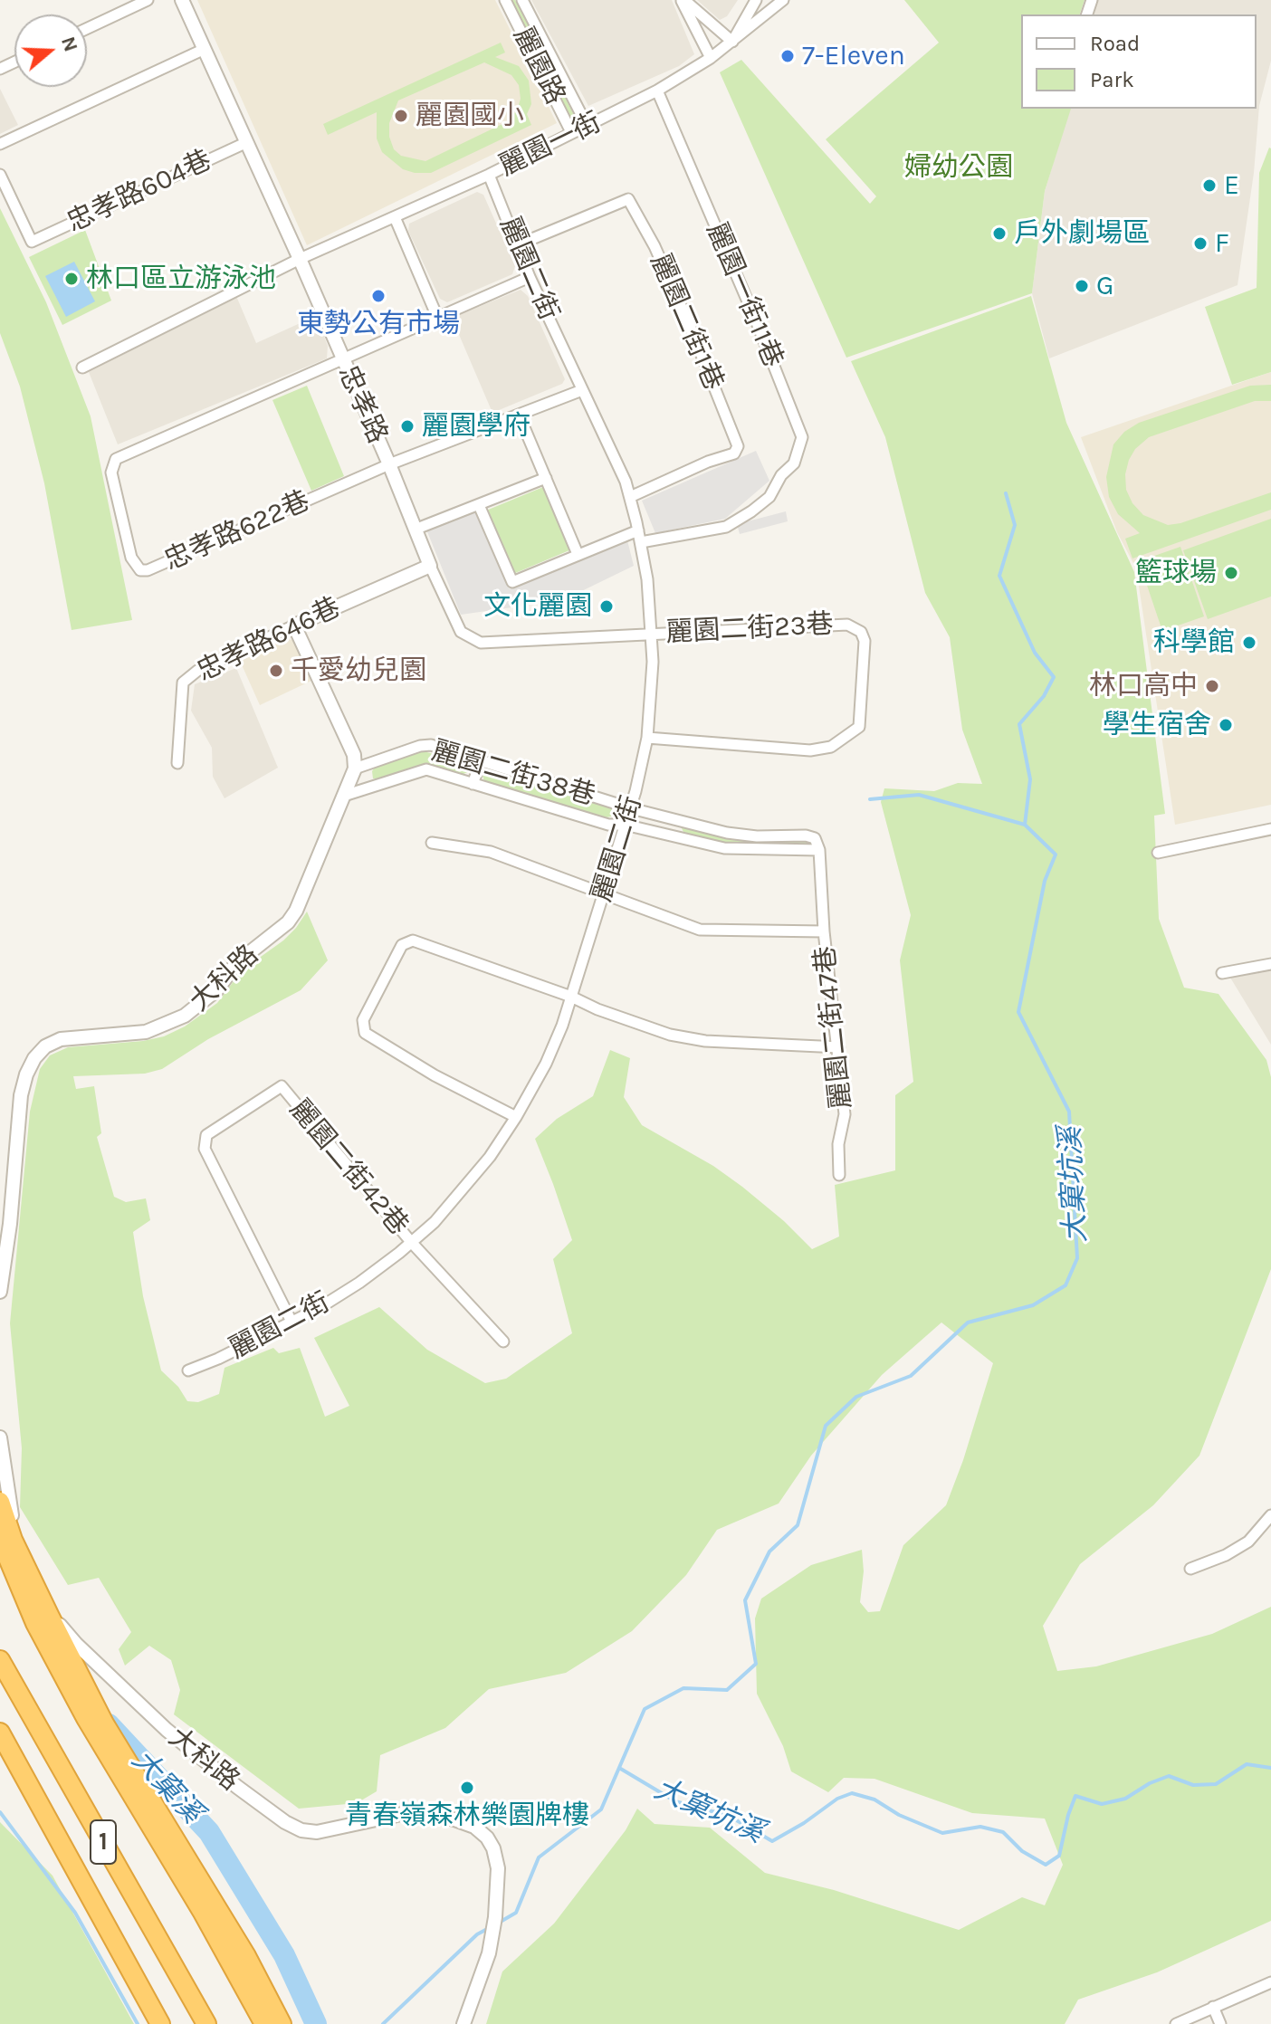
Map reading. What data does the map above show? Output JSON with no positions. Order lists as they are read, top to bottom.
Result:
{
  "streets": {
    "highway": ["1"],
    "street": [
      "麗園路",
      "麗園一街",
      "忠孝路604巷",
      "麗園二街",
      "麗園一街11巷",
      "麗園二街1巷",
      "忠孝路",
      "忠孝路622巷",
      "麗園二街23巷",
      "忠孝路646巷",
      "麗園二街38巷",
      "大科路",
      "麗園二街47巷",
      "麗園二街42巷"
    ]
  },
  "crossings": [
    ["麗園路", "麗園一街"],
    ["麗園一街", "麗園二街"],
    ["麗園一街", "麗園一街11巷"],
    ["麗園一街", "忠孝路"],
    ["忠孝路604巷", "忠孝路"],
    ["麗園二街", "麗園一街11巷"],
    ["麗園二街", "麗園二街1巷"],
    ["麗園二街", "忠孝路"],
    ["麗園二街", "麗園二街23巷"],
    ["麗園二街", "麗園二街38巷"],
    ["麗園二街", "麗園二街47巷"],
    ["麗園二街", "麗園二街42巷"],
    ["忠孝路", "忠孝路622巷"],
    ["忠孝路", "麗園二街23巷"],
    ["忠孝路", "忠孝路646巷"],
    ["麗園二街38巷", "大科路"]
  ],
  "water": ["大窠坑溪", "大窠溪"],
  "parks": ["婦幼公園"],
  "places": [
    "7-Eleven",
    "麗園國小",
    "E",
    "戶外劇場區",
    "F",
    "林口區立游泳池",
    "G",
    "東勢公有市場",
    "麗園學府",
    "籃球場",
    "文化麗園",
    "科學館",
    "千愛幼兒園",
    "林口高中",
    "學生宿舍",
    "青春嶺森林樂園牌樓"
  ],
  "legend": ["Road", "Park"],
  "north": "right"
}
